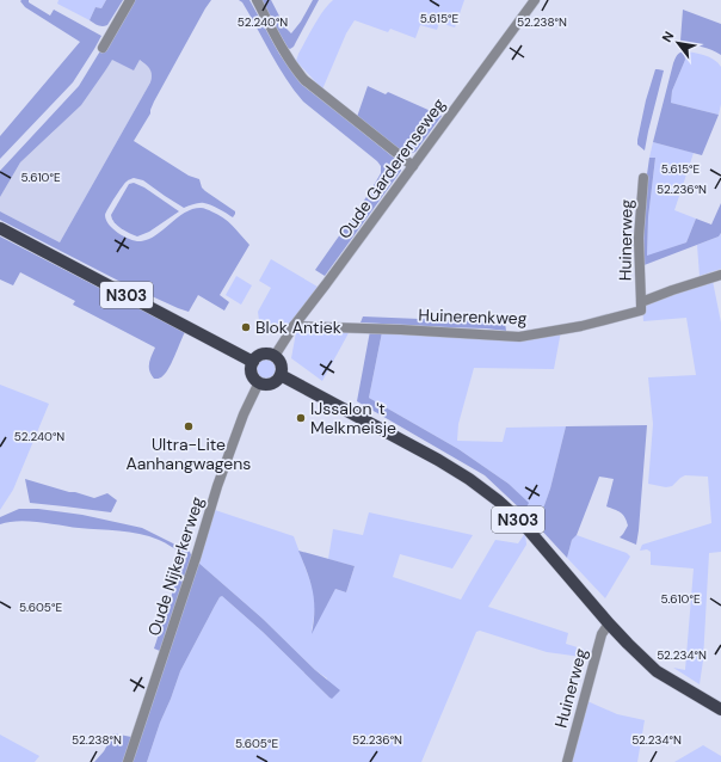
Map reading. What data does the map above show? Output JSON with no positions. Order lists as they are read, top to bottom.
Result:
{
  "streets": {
    "main road": ["N303"],
    "street": [
      "Oude Garderenseweg",
      "Huinerweg",
      "Huinerenkweg",
      "Oude Nijkerkerweg"
    ]
  },
  "crossings": [
    ["Oude Garderenseweg", "N303"],
    ["Oude Garderenseweg", "Huinerenkweg"],
    ["Oude Garderenseweg", "Oude Nijkerkerweg"],
    ["Huinerweg", "N303"],
    ["Huinerweg", "Huinerenkweg"],
    ["N303", "Oude Nijkerkerweg"]
  ],
  "places": ["Blok Antiek", "IJssalon 't Melkmeisje", "Ultra-Lite Aanhangwagens"],
  "north": "top left",
  "coordinates": [
    "5.615°E",
    "52.238°N",
    "52.240°N",
    "5.610°E",
    "52.236°N",
    "5.605°E",
    "52.234°N"
  ]
}
